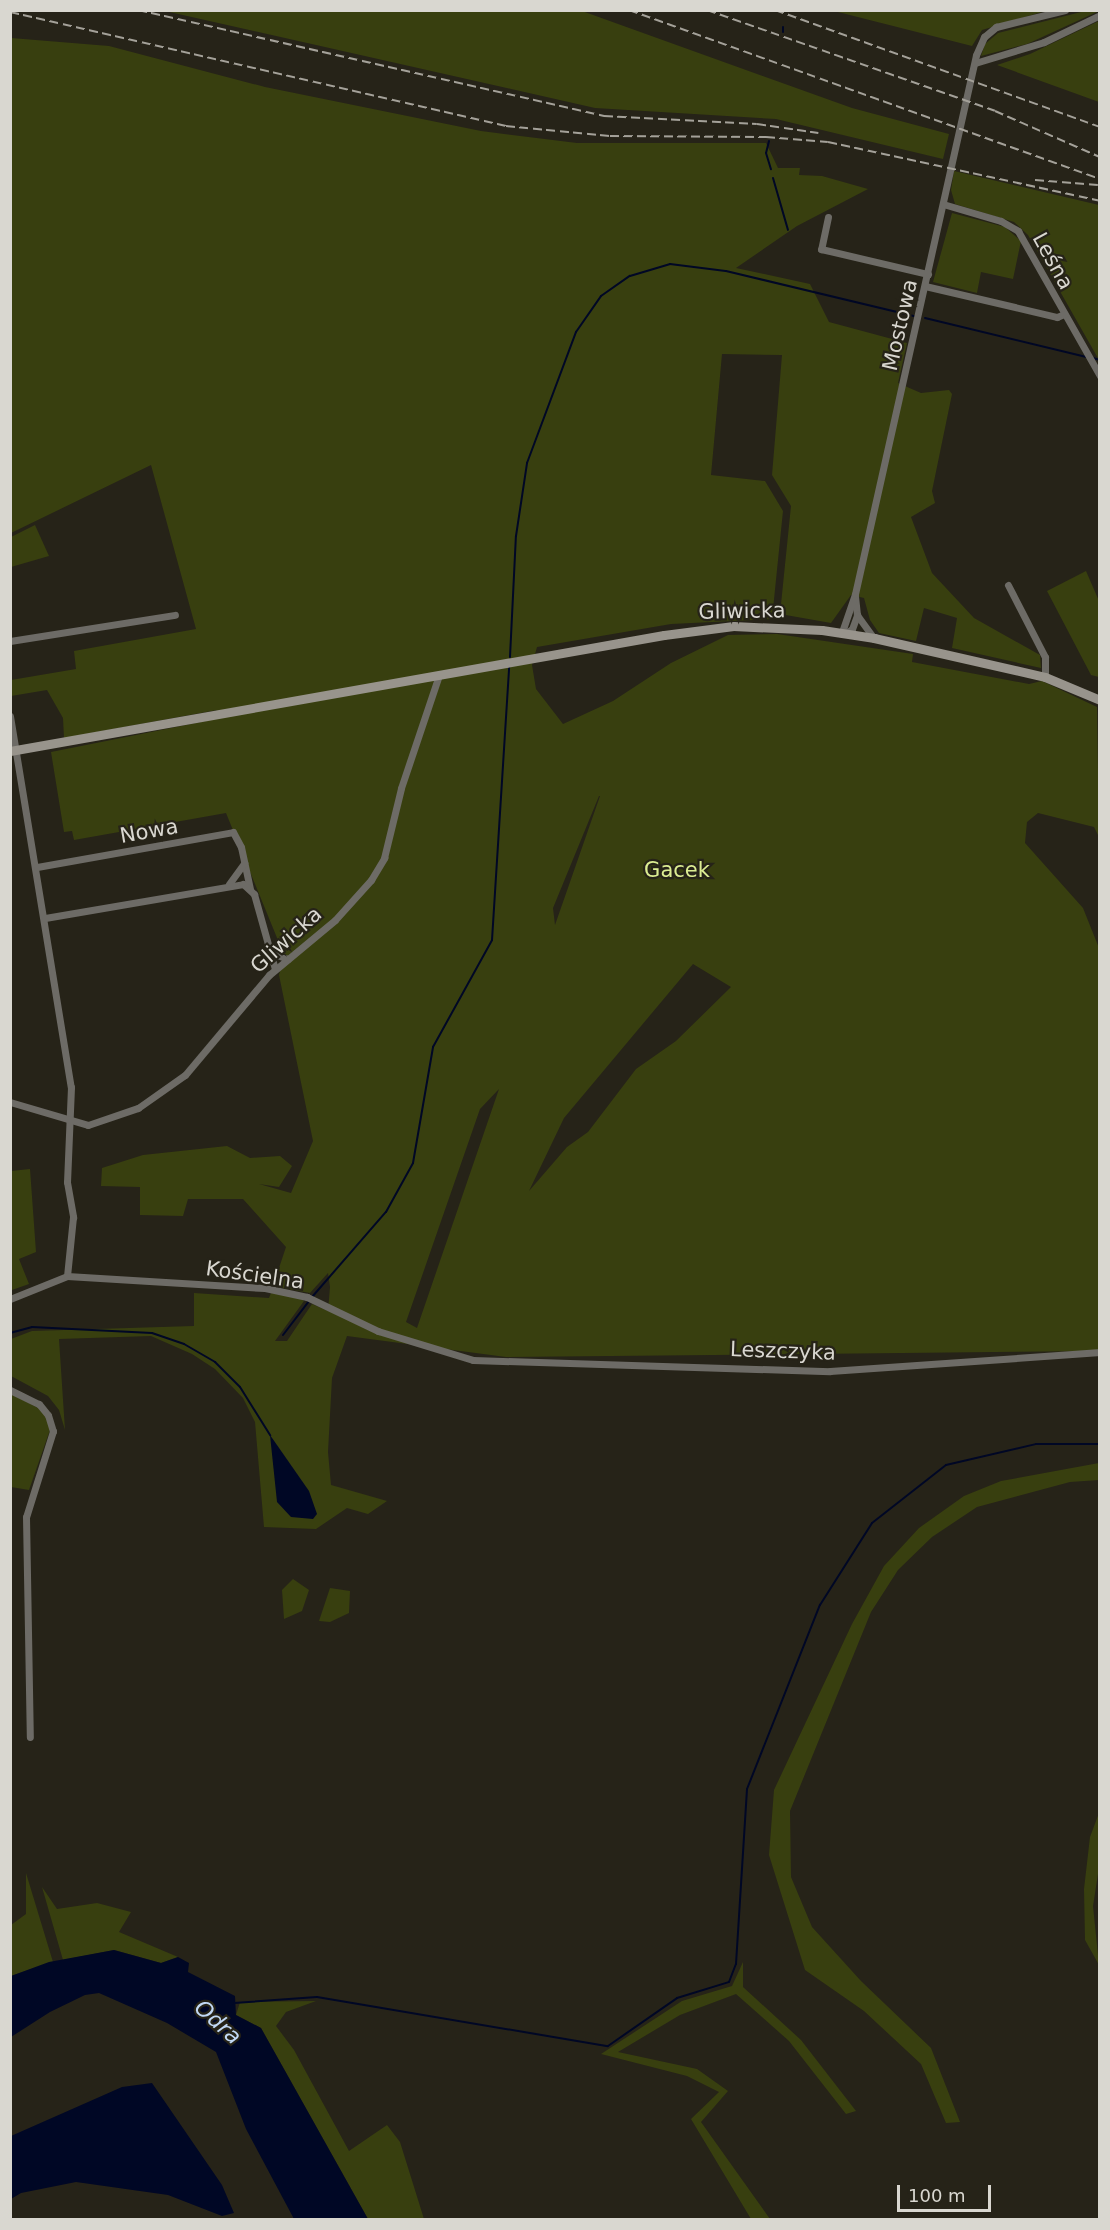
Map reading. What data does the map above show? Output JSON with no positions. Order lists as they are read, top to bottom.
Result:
{
  "streets": {
    "main road": ["Gliwicka"],
    "street": [
      "Leśna",
      "Mostowa",
      "Nowa",
      "Kościelna",
      "Leszczyka"
    ]
  },
  "crossings": [
    ["Leśna", "Mostowa"],
    ["Mostowa", "Gliwicka"],
    ["Gliwicka", "Nowa"],
    ["Kościelna", "Leszczyka"]
  ],
  "water": ["Odra"],
  "parks": ["Gacek"],
  "scale_bar": "100 m"
}
